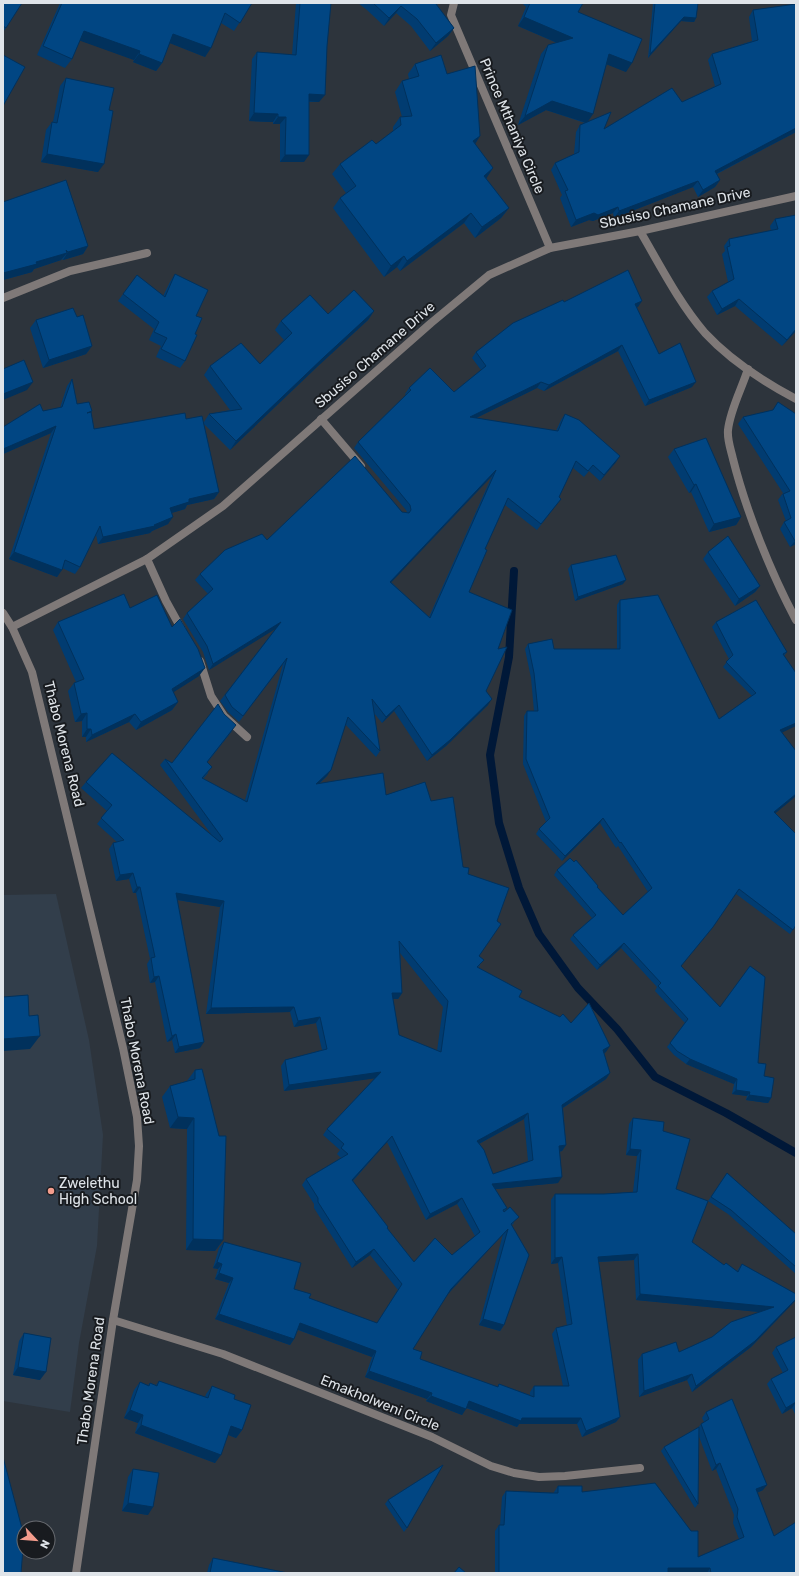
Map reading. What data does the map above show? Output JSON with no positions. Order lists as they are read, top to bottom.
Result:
{
  "streets": {
    "street": [
      "Prince Mthaniya Circle",
      "Sbusiso Chamane Drive",
      "Thabo Morena Road",
      "Emakholweni Circle"
    ]
  },
  "crossings": [
    ["Prince Mthaniya Circle", "Sbusiso Chamane Drive"],
    ["Sbusiso Chamane Drive", "Thabo Morena Road"],
    ["Thabo Morena Road", "Emakholweni Circle"]
  ],
  "places": ["Zwelethu High School"],
  "north": "bottom right"
}
